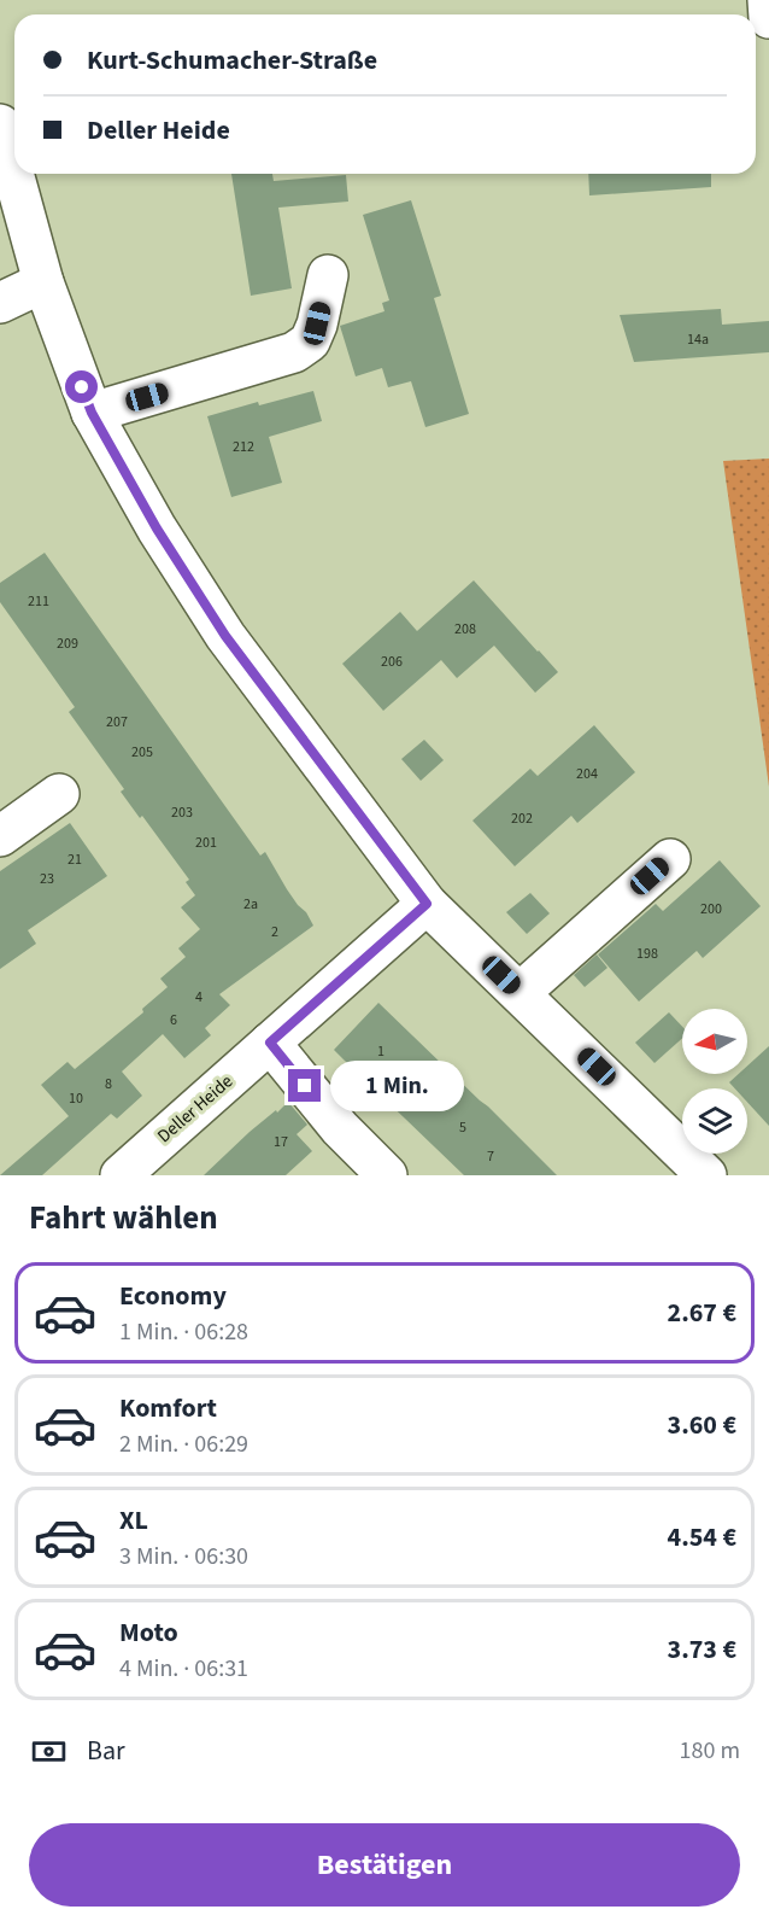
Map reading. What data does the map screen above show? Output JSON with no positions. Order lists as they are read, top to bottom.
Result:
{
  "streets": {
    "street": ["Deller Heide"]
  },
  "house_numbers": [
    "14a",
    "212",
    "211",
    "208",
    "209",
    "206",
    "207",
    "205",
    "204",
    "203",
    "202",
    "201",
    "21",
    "23",
    "2a",
    "200",
    "2",
    "198",
    "4",
    "6",
    "1",
    "8",
    "10",
    "5",
    "17",
    "7"
  ],
  "north": "left",
  "page": {
    "banner": ["Kurt-Schumacher-Straße", "Deller Heide"],
    "bubble": "1 Min.",
    "heading": "Fahrt wählen",
    "list": [
      {
        "name": "Economy",
        "note": "1 Min. · 06:28",
        "value": "2.67 €"
      },
      {
        "name": "Komfort",
        "note": "2 Min. · 06:29",
        "value": "3.60 €"
      },
      {
        "name": "XL",
        "note": "3 Min. · 06:30",
        "value": "4.54 €"
      },
      {
        "name": "Moto",
        "note": "4 Min. · 06:31",
        "value": "3.73 €"
      }
    ],
    "pay": ["Bar", "180 m"],
    "buttons": "Bestätigen"
  }
}
